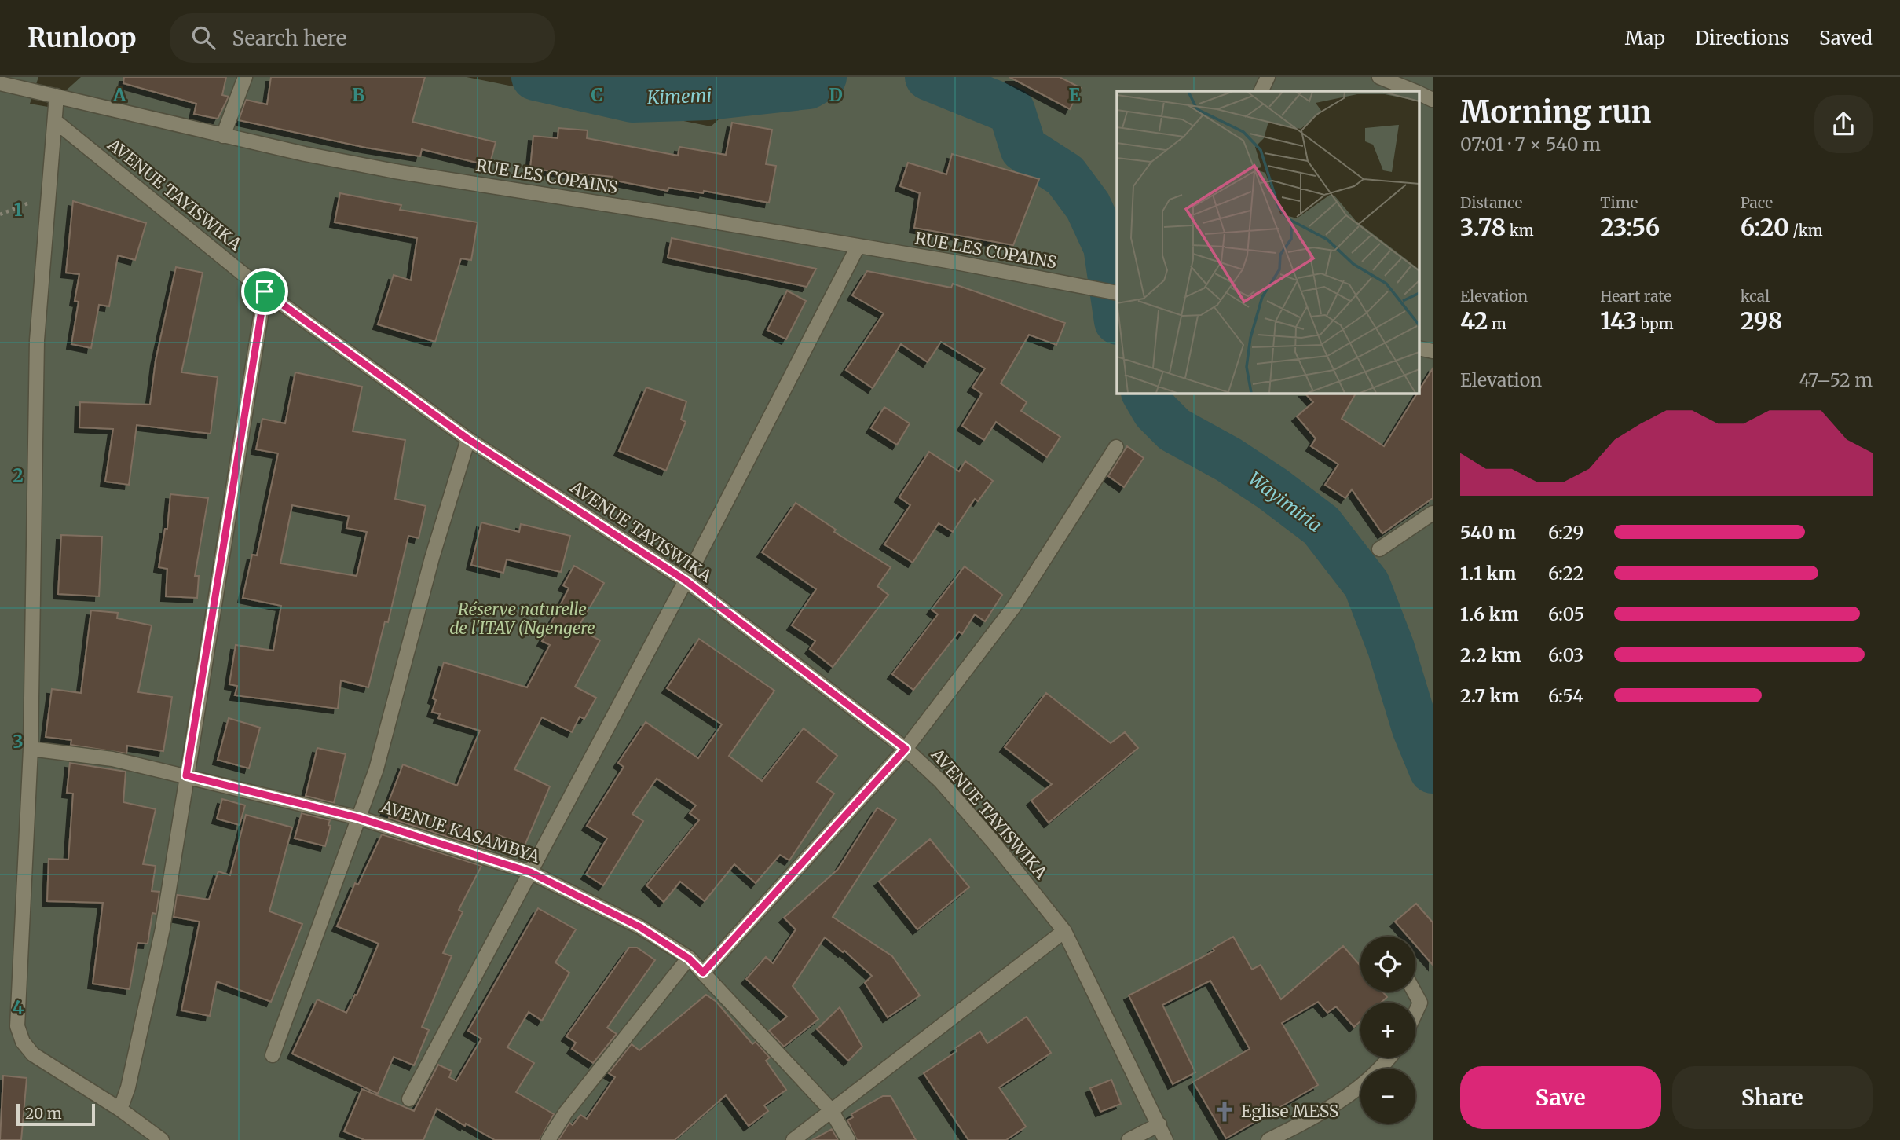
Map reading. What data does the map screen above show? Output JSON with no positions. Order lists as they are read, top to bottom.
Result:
{
  "streets": {
    "street": ["RUE LES COPAINS", "AVENUE TAYISWIKA", "AVENUE KASAMBYA"]
  },
  "water": ["Kimemi", "Wayimiria"],
  "parks": ["Réserve naturelle de l'ITAV (Ngengere"],
  "places": {
    "church": ["Eglise MESS"]
  },
  "scale_bar": "20 m",
  "page": {
    "header": "Runloop",
    "search": "Search here",
    "nav": ["Map", "Directions", "Saved"],
    "heading": ["Morning run", "07:01 · 7 × 540 m"],
    "stats": [
      ["Distance", "3.78 km"],
      ["Time", "23:56"],
      ["Pace", "6:20 /km"],
      ["Elevation", "42 m"],
      ["Heart rate", "143 bpm"],
      ["kcal", "298"]
    ],
    "chart": ["Elevation", "47–52 m"],
    "list": [
      {
        "name": "540 m",
        "note": "6:29"
      },
      {
        "name": "1.1 km",
        "note": "6:22"
      },
      {
        "name": "1.6 km",
        "note": "6:05"
      },
      {
        "name": "2.2 km",
        "note": "6:03"
      },
      {
        "name": "2.7 km",
        "note": "6:54"
      }
    ],
    "map_buttons": ["+", "−"],
    "buttons": ["Save", "Share"],
    "scale": "20 m"
  },
  "grid": {
    "columns": [
      "A",
      "B",
      "C",
      "D",
      "E"
    ],
    "rows": [
      "1",
      "2",
      "3",
      "4"
    ]
  }
}
